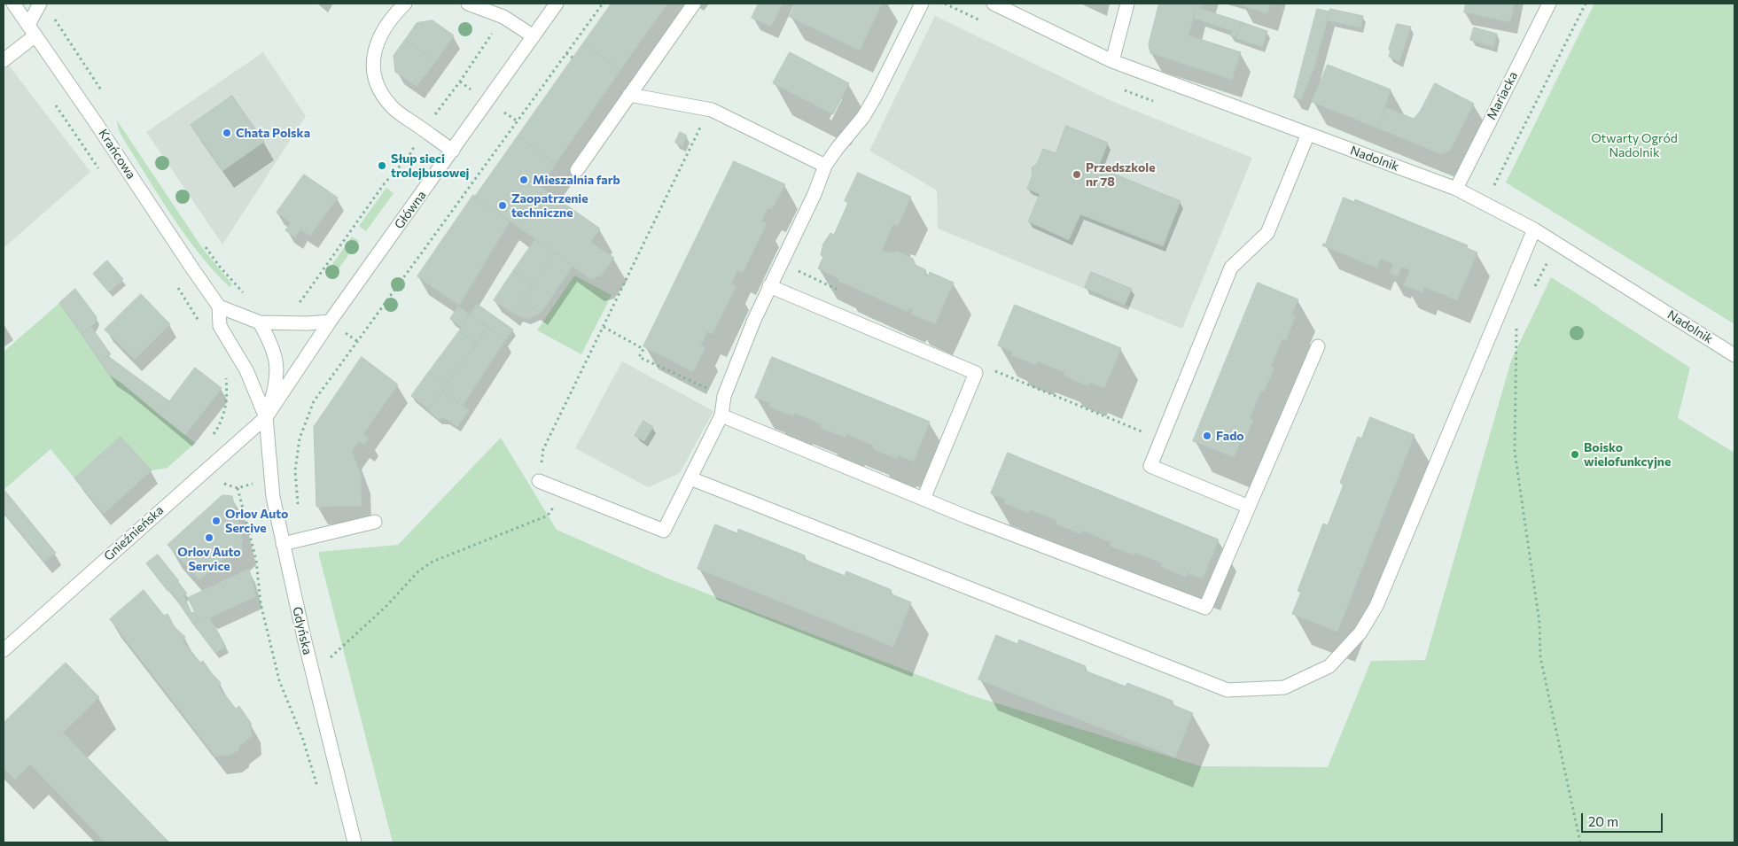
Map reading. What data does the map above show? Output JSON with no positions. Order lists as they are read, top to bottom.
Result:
{
  "streets": {
    "street": [
      "Mariacka",
      "Krańcowa",
      "Nadolnik",
      "Główna",
      "Gnieźnieńska",
      "Gdyńska"
    ]
  },
  "crossings": [
    ["Mariacka", "Nadolnik"],
    ["Krańcowa", "Główna"],
    ["Krańcowa", "Gnieźnieńska"],
    ["Krańcowa", "Gdyńska"],
    ["Główna", "Gnieźnieńska"],
    ["Główna", "Gdyńska"],
    ["Gnieźnieńska", "Gdyńska"]
  ],
  "parks": ["Otwarty Ogród Nadolnik"],
  "places": [
    "Chata Polska",
    "Słup sieci trolejbusowej",
    "Przedszkole nr 78",
    "Mieszalnia farb",
    "Zaopatrzenie techniczne",
    "Fado",
    "Boisko wielofunkcyjne",
    "Orlov Auto Sercive",
    "Orlov Auto Service"
  ],
  "scale_bar": "20 m"
}
